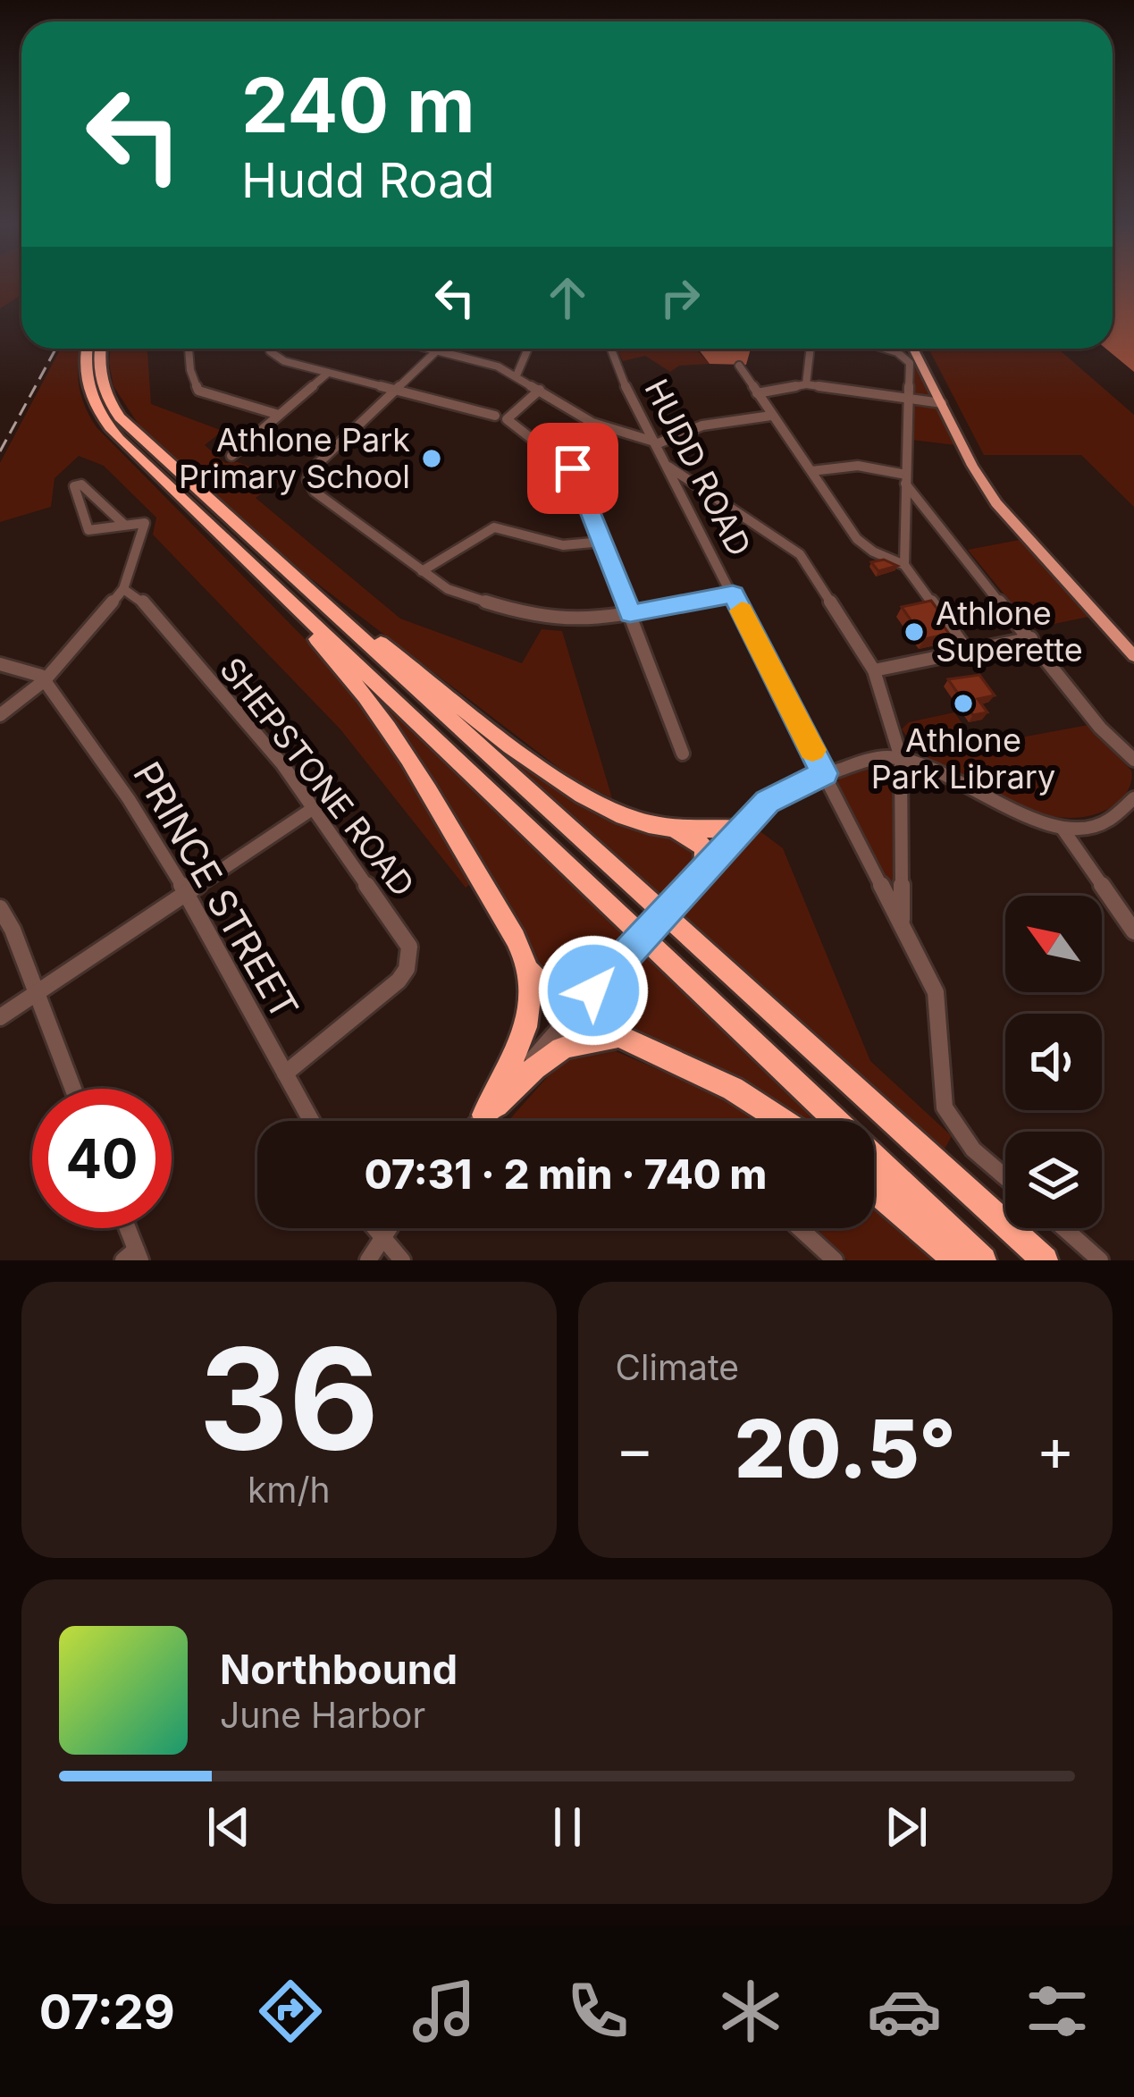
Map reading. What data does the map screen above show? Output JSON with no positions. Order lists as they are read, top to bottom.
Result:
{
  "streets": {
    "street": ["HUDD ROAD", "SHEPSTONE ROAD", "PRINCE STREET"]
  },
  "crossings": [
    ["SHEPSTONE ROAD", "PRINCE STREET"]
  ],
  "places": ["Athlone Park Primary School", "Athlone Superette", "Athlone Park Library"],
  "north": "top left",
  "page": {
    "turn": ["240 m", "Hudd Road"],
    "limit": "40",
    "trip": "07:31 · 2 min · 740 m",
    "tile": [
      ["36", "km/h"],
      "Climate"
    ],
    "heat": ["−", "20.5°", "+"],
    "song": ["Northbound", "June Harbor"],
    "tabs": "07:29"
  }
}
